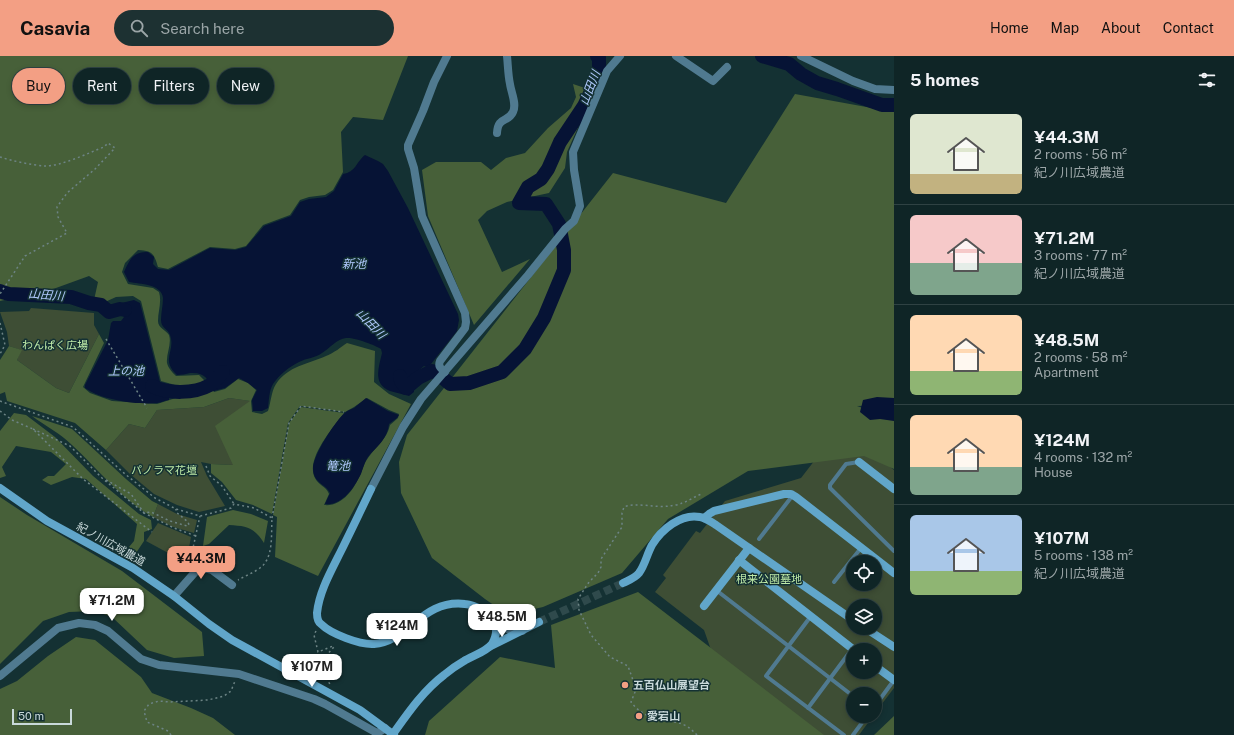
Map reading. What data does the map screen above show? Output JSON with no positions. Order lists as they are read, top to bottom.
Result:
{
  "streets": {
    "street": ["紀ノ川広域農道"]
  },
  "water": [
    "山田川",
    "新池",
    "上の池",
    "篭池"
  ],
  "parks": ["わんぱく広場", "パノラマ花壇", "根来公園墓地"],
  "places": ["五百仏山展望台", "愛宕山"],
  "scale_bar": "50 m",
  "page": {
    "header": "Casavia",
    "search": "Search here",
    "nav": [
      "Home",
      "Map",
      "About",
      "Contact"
    ],
    "heading": "5 homes",
    "chip": [
      "Buy",
      "Rent",
      "Filters",
      "New"
    ],
    "list": [
      {
        "name": "¥44.3M",
        "note": "2 rooms · 56 m² · 紀ノ川広域農道"
      },
      {
        "name": "¥71.2M",
        "note": "3 rooms · 77 m² · 紀ノ川広域農道"
      },
      {
        "name": "¥48.5M",
        "note": "2 rooms · 58 m² · Apartment"
      },
      {
        "name": "¥124M",
        "note": "4 rooms · 132 m² · House"
      },
      {
        "name": "¥107M",
        "note": "5 rooms · 138 m² · 紀ノ川広域農道"
      }
    ],
    "price": [
      "¥44.3M",
      "¥71.2M",
      "¥48.5M",
      "¥124M",
      "¥107M"
    ],
    "map_buttons": ["+", "−"],
    "scale": "50 m"
  }
}
